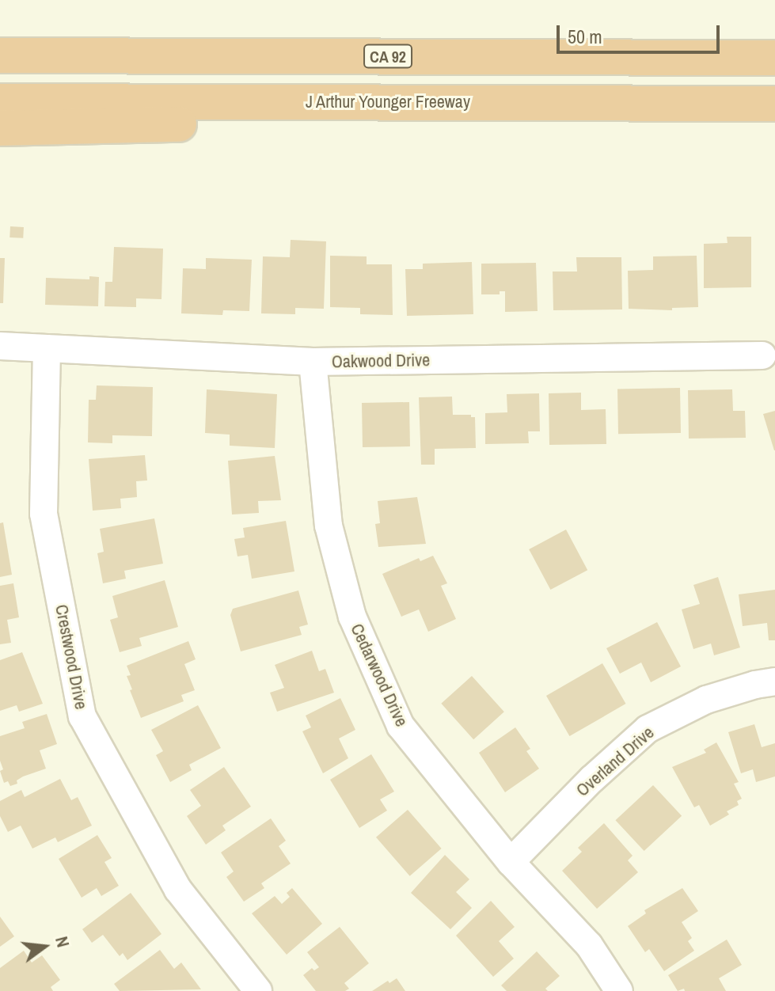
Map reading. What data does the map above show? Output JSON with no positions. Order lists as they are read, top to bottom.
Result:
{
  "streets": {
    "highway": ["CA 92", "J Arthur Younger Freeway"],
    "street": [
      "Oakwood Drive",
      "Crestwood Drive",
      "Cedarwood Drive",
      "Overland Drive"
    ]
  },
  "crossings": [
    ["Oakwood Drive", "Crestwood Drive"],
    ["Oakwood Drive", "Cedarwood Drive"],
    ["Cedarwood Drive", "Overland Drive"]
  ],
  "scale_bar": "50 m",
  "north": "right"
}
